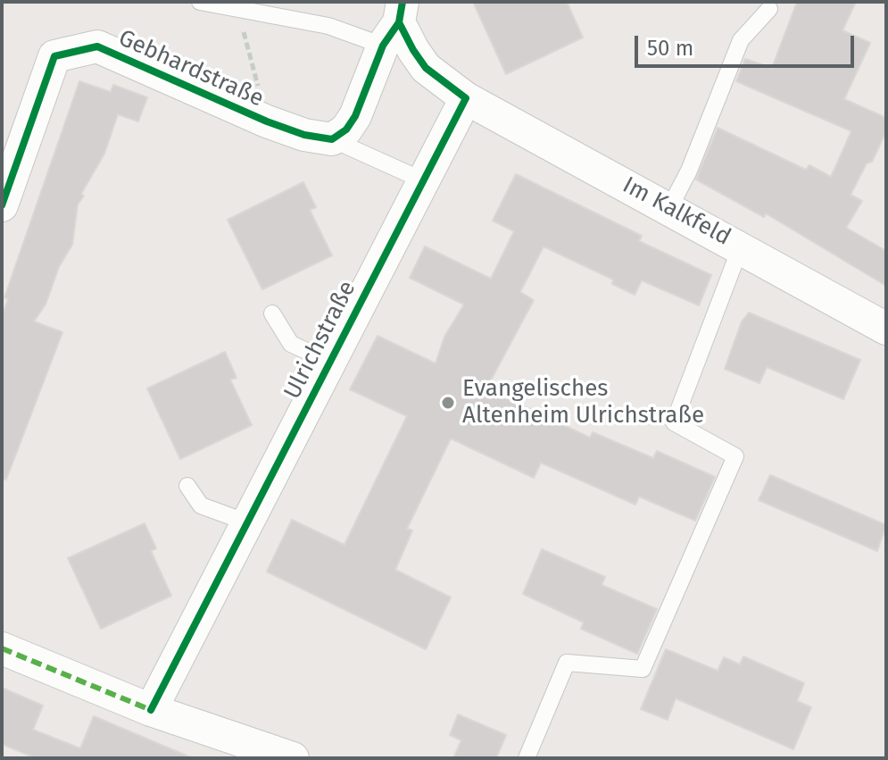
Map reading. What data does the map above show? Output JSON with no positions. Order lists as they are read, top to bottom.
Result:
{
  "streets": {
    "street": ["Gebhardstraße", "Im Kalkfeld", "Ulrichstraße"]
  },
  "crossings": [
    ["Im Kalkfeld", "Ulrichstraße"]
  ],
  "places": ["Evangelisches Altenheim Ulrichstraße"],
  "scale_bar": "50 m"
}
